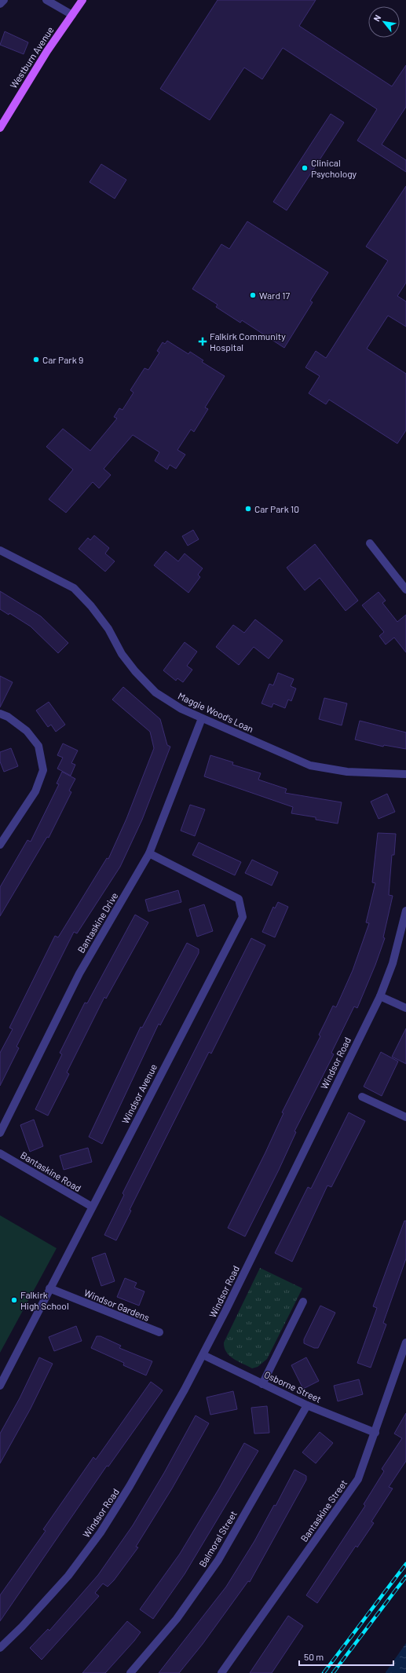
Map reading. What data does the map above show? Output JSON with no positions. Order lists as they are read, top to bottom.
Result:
{
  "streets": {
    "main road": ["Westburn Avenue"],
    "street": [
      "Maggie Wood's Loan",
      "Bantaskine Drive",
      "Windsor Road",
      "Windsor Avenue",
      "Bantaskine Road",
      "Windsor Gardens",
      "Osborne Street",
      "Bantaskine Street",
      "Balmoral Street"
    ]
  },
  "crossings": [
    ["Maggie Wood's Loan", "Bantaskine Drive"],
    ["Bantaskine Drive", "Windsor Avenue"],
    ["Windsor Road", "Osborne Street"],
    ["Windsor Avenue", "Bantaskine Road"],
    ["Windsor Avenue", "Windsor Gardens"],
    ["Osborne Street", "Bantaskine Street"],
    ["Osborne Street", "Balmoral Street"]
  ],
  "places": {
    "other": [
      "Clinical Psychology",
      "Ward 17",
      "Car Park 9",
      "Car Park 10",
      "Falkirk High School"
    ],
    "health": ["Falkirk Community Hospital"]
  },
  "scale_bar": "50 m",
  "north": "top left"
}
